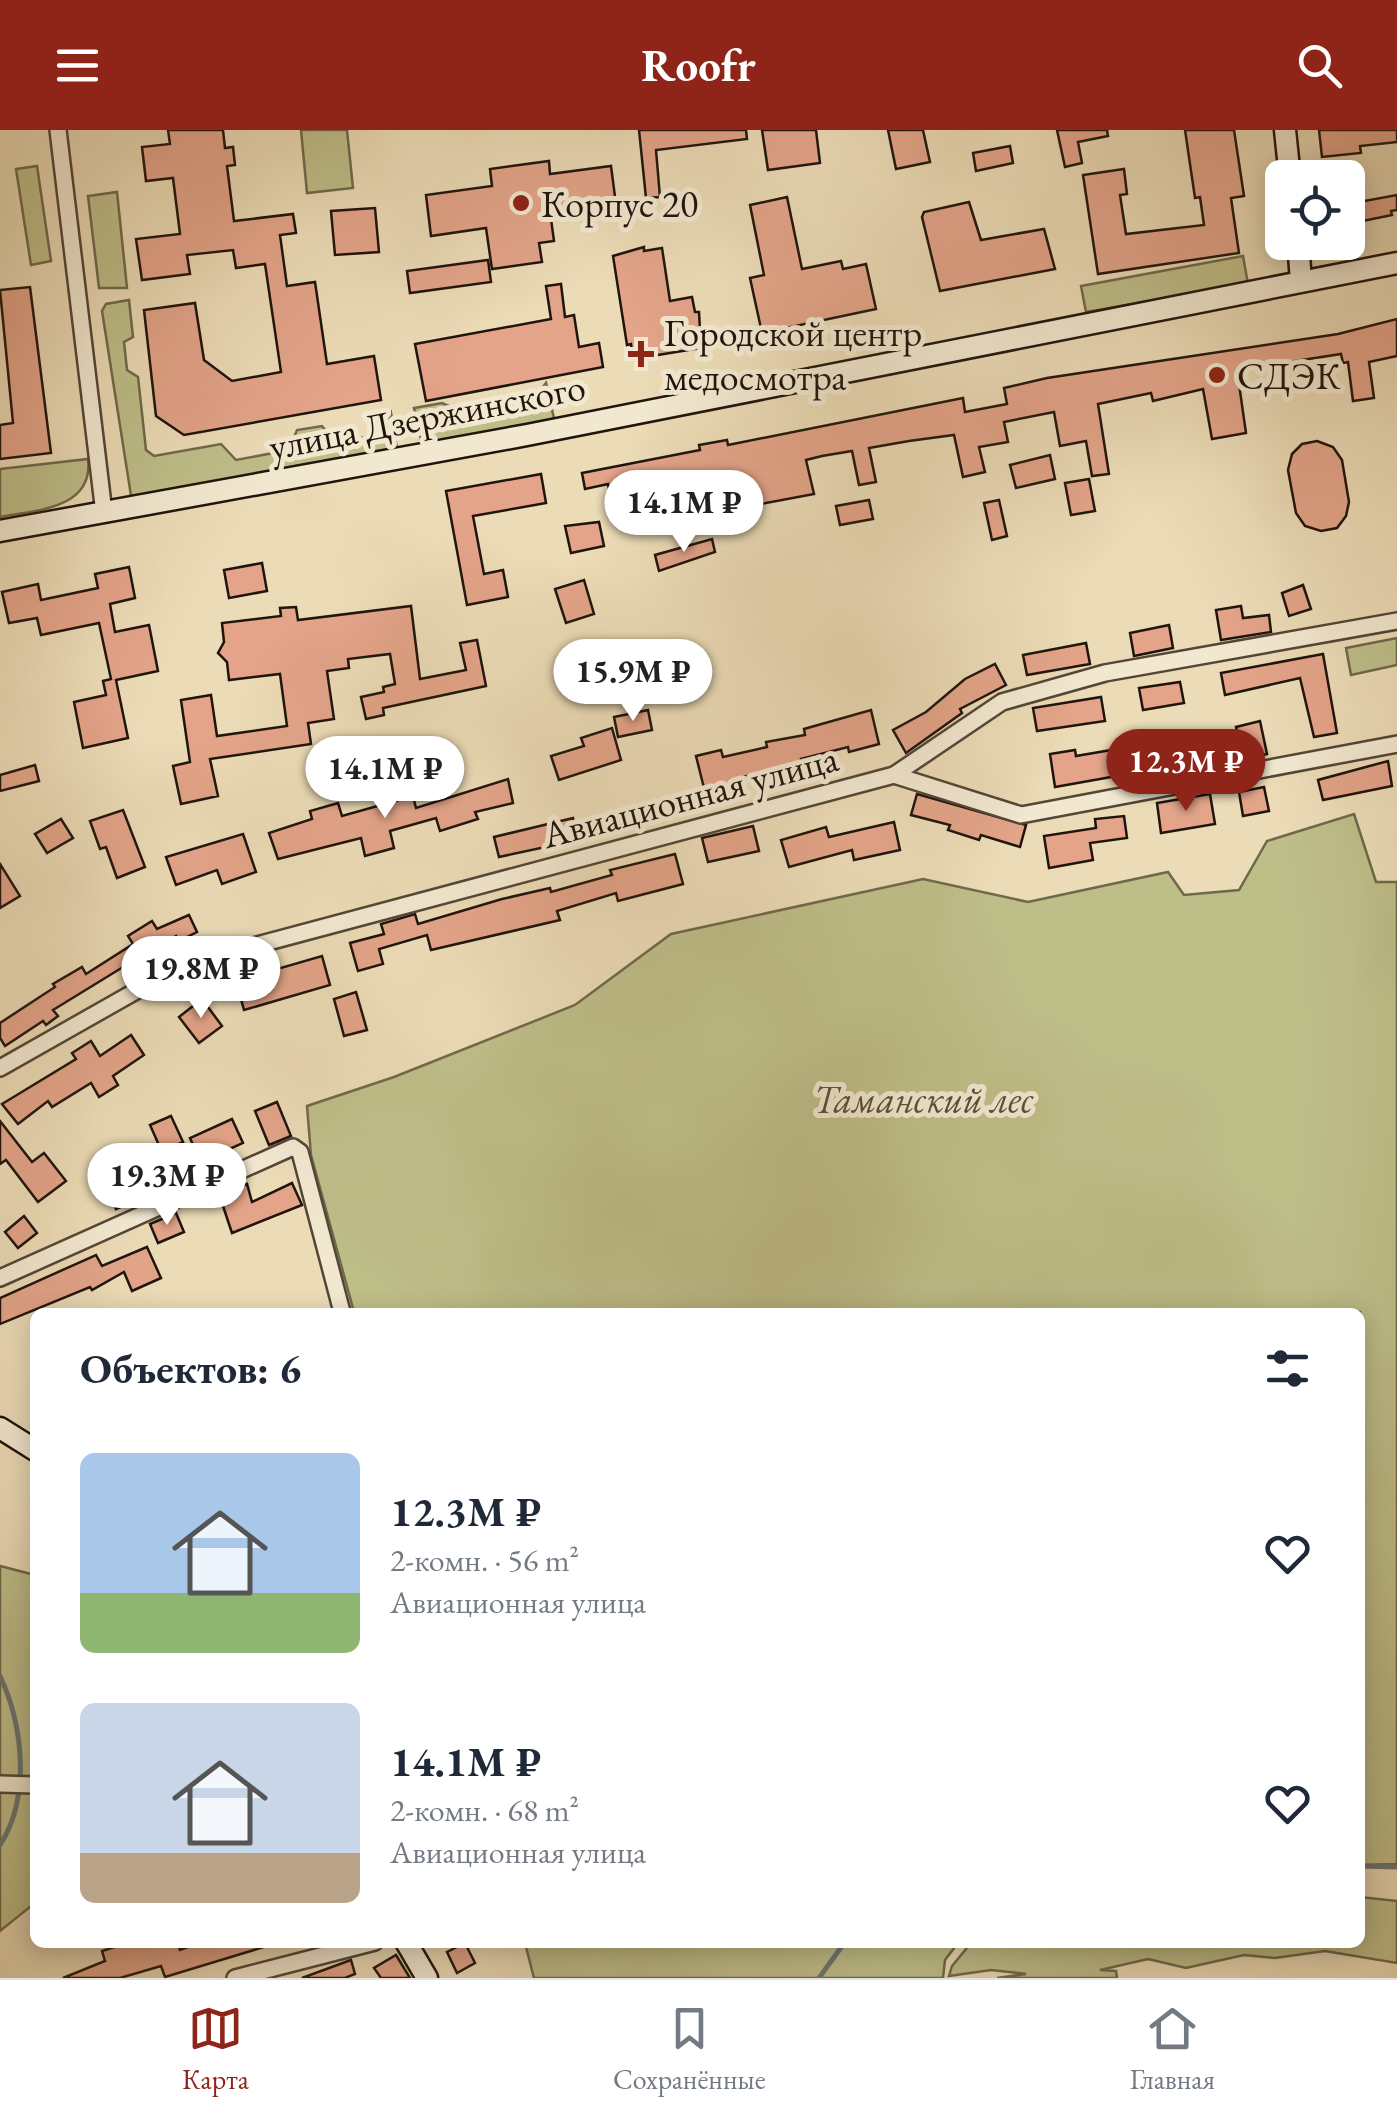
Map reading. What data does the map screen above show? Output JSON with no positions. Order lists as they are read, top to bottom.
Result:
{
  "streets": {
    "street": ["улица Дзержинского", "Авиационная улица"]
  },
  "parks": ["Таманский лес"],
  "places": {
    "other": ["Корпус 20", "СДЭК"],
    "health": ["Городской центр медосмотра"]
  },
  "page": {
    "header": "Roofr",
    "price": [
      "14.1M ₽",
      "15.9M ₽",
      "12.3M ₽",
      "14.1M ₽",
      "19.8M ₽",
      "19.3M ₽"
    ],
    "heading": "Объектов: 6",
    "list": [
      {
        "name": "12.3M ₽",
        "note": "2-комн. · 56 m² · Авиационная улица"
      },
      {
        "name": "14.1M ₽",
        "note": "2-комн. · 68 m² · Авиационная улица"
      }
    ],
    "tabs": ["Карта", "Сохранённые", "Главная"]
  }
}
